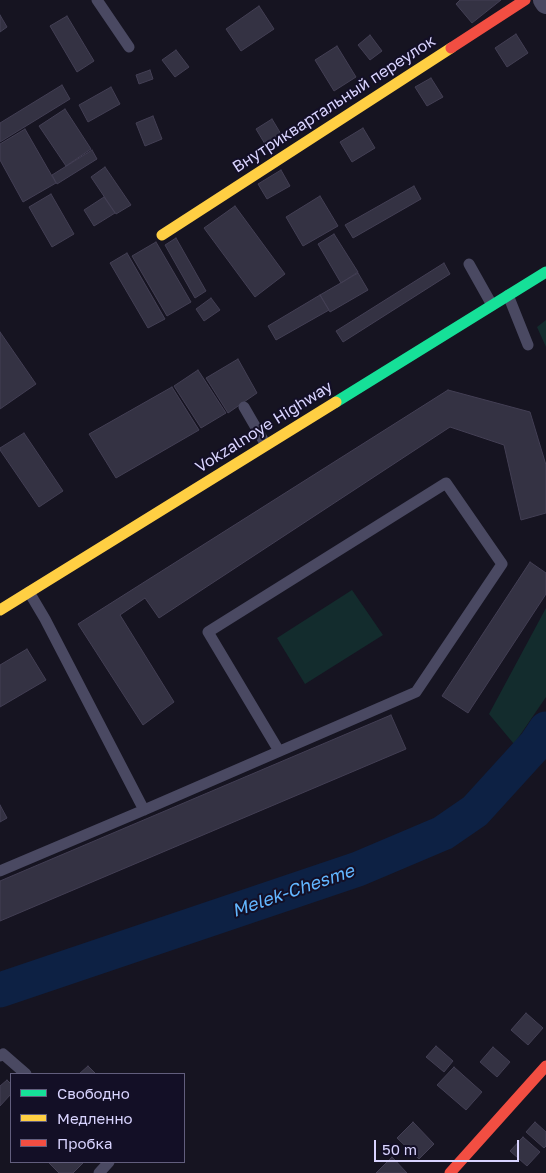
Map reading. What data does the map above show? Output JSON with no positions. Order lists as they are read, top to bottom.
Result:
{
  "streets": {
    "main road": ["Внутриквартальный переулок", "Vokzalnoye Highway"]
  },
  "water": ["Melek-Chesme"],
  "legend": ["Свободно", "Медленно", "Пробка"],
  "scale_bar": "50 m"
}
